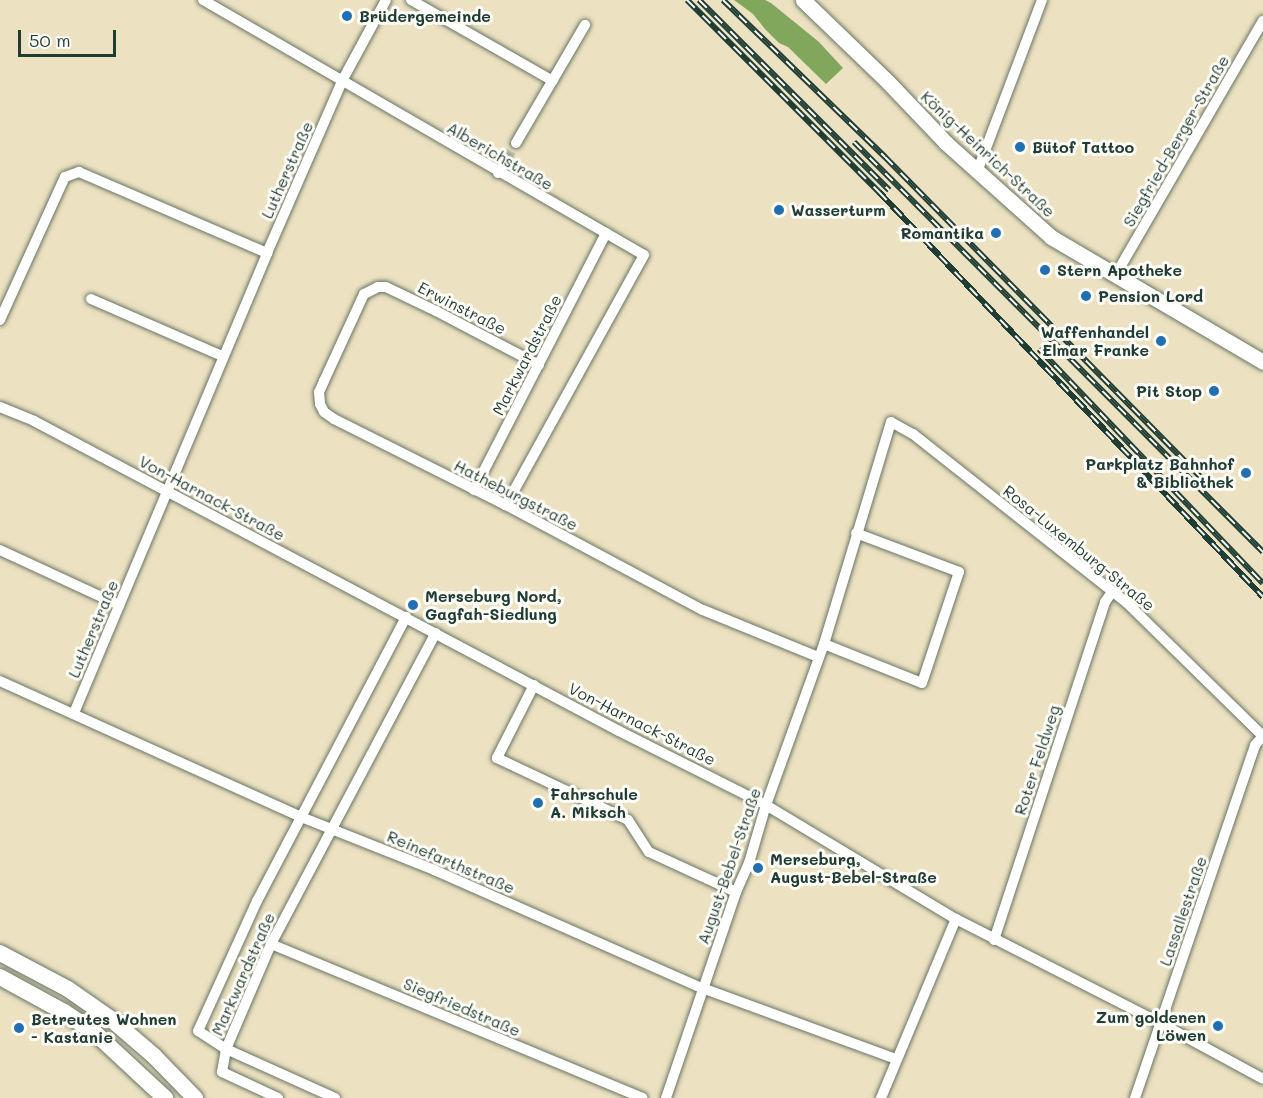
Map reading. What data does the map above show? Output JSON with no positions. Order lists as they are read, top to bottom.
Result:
{
  "streets": {
    "main road": ["König-Heinrich-Straße"],
    "street": [
      "Siegfried-Berger-Straße",
      "Alberichstraße",
      "Lutherstraße",
      "Erwinstraße",
      "Markwardstraße",
      "Hatheburgstraße",
      "Von-Harnack-Straße",
      "Rosa-Luxemburg-Straße",
      "Roter Feldweg",
      "Reinefarthstraße",
      "August-Bebel-Straße",
      "Lassallestraße",
      "Siegfriedstraße"
    ]
  },
  "crossings": [
    ["Siegfried-Berger-Straße", "König-Heinrich-Straße"],
    ["Alberichstraße", "Lutherstraße"],
    ["Alberichstraße", "Markwardstraße"],
    ["Alberichstraße", "Hatheburgstraße"],
    ["Lutherstraße", "Von-Harnack-Straße"],
    ["Lutherstraße", "Reinefarthstraße"],
    ["Erwinstraße", "Markwardstraße"],
    ["Erwinstraße", "Hatheburgstraße"],
    ["Markwardstraße", "Hatheburgstraße"],
    ["Markwardstraße", "Von-Harnack-Straße"],
    ["Markwardstraße", "Reinefarthstraße"],
    ["Markwardstraße", "Siegfriedstraße"],
    ["Hatheburgstraße", "August-Bebel-Straße"],
    ["Von-Harnack-Straße", "Roter Feldweg"],
    ["Von-Harnack-Straße", "August-Bebel-Straße"],
    ["Von-Harnack-Straße", "Lassallestraße"],
    ["Rosa-Luxemburg-Straße", "Roter Feldweg"],
    ["Rosa-Luxemburg-Straße", "August-Bebel-Straße"],
    ["Rosa-Luxemburg-Straße", "Lassallestraße"],
    ["Reinefarthstraße", "August-Bebel-Straße"]
  ],
  "places": [
    "Brüdergemeinde",
    "Bütof Tattoo",
    "Wasserturm",
    "Romantika",
    "Stern Apotheke",
    "Pension Lord",
    "Waffenhandel Elmar Franke",
    "Pit Stop",
    "Parkplatz Bahnhof & Bibliothek",
    "Merseburg Nord, Gagfah-Siedlung",
    "Fahrschule A. Miksch",
    "Merseburg, August-Bebel-Straße",
    "Zum goldenen Löwen",
    "Betreutes Wohnen - Kastanie"
  ],
  "scale_bar": "50 m"
}
